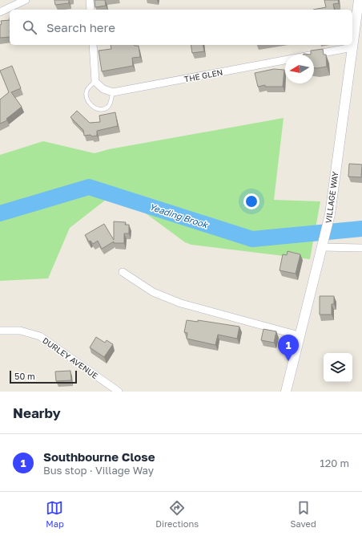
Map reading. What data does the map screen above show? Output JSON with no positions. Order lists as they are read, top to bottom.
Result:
{
  "streets": {
    "street": ["THE GLEN", "VILLAGE WAY", "DURLEY AVENUE"]
  },
  "crossings": [
    ["THE GLEN", "VILLAGE WAY"]
  ],
  "water": ["Yeading Brook"],
  "scale_bar": "50 m",
  "north": "left",
  "page": {
    "search": "Search here",
    "pins": "1",
    "scale": "50 m",
    "heading": "Nearby",
    "list": [
      {
        "mark": "1",
        "name": "Southbourne Close",
        "note": "Bus stop · Village Way",
        "value": "120 m"
      }
    ],
    "nav": ["Map", "Directions", "Saved"]
  }
}
